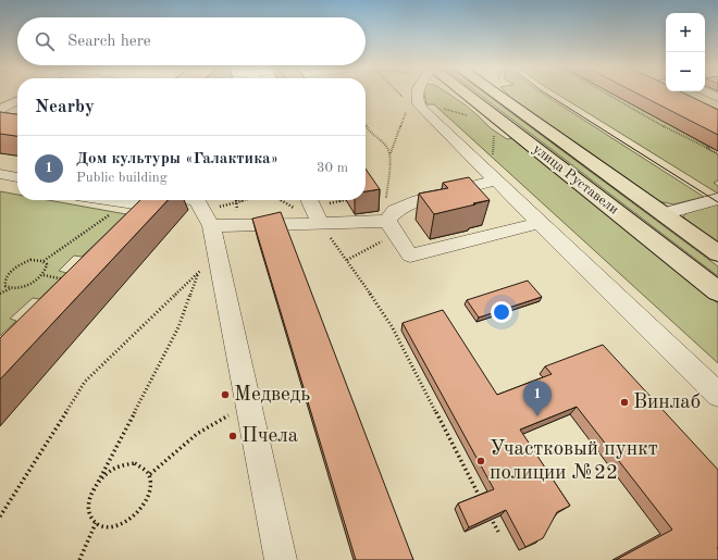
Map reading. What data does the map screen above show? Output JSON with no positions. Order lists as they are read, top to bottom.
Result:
{
  "streets": {
    "main road": ["улица Руставели"]
  },
  "places": [
    "Медведь",
    "Винлаб",
    "Пчела",
    "Участковый пункт полиции №22"
  ],
  "page": {
    "map_buttons": ["+", "−"],
    "search": "Search here",
    "heading": "Nearby",
    "list": [
      {
        "mark": "1",
        "name": "Дом культуры «Галактика»",
        "note": "Public building",
        "value": "30 m"
      }
    ],
    "pins": "1"
  }
}
